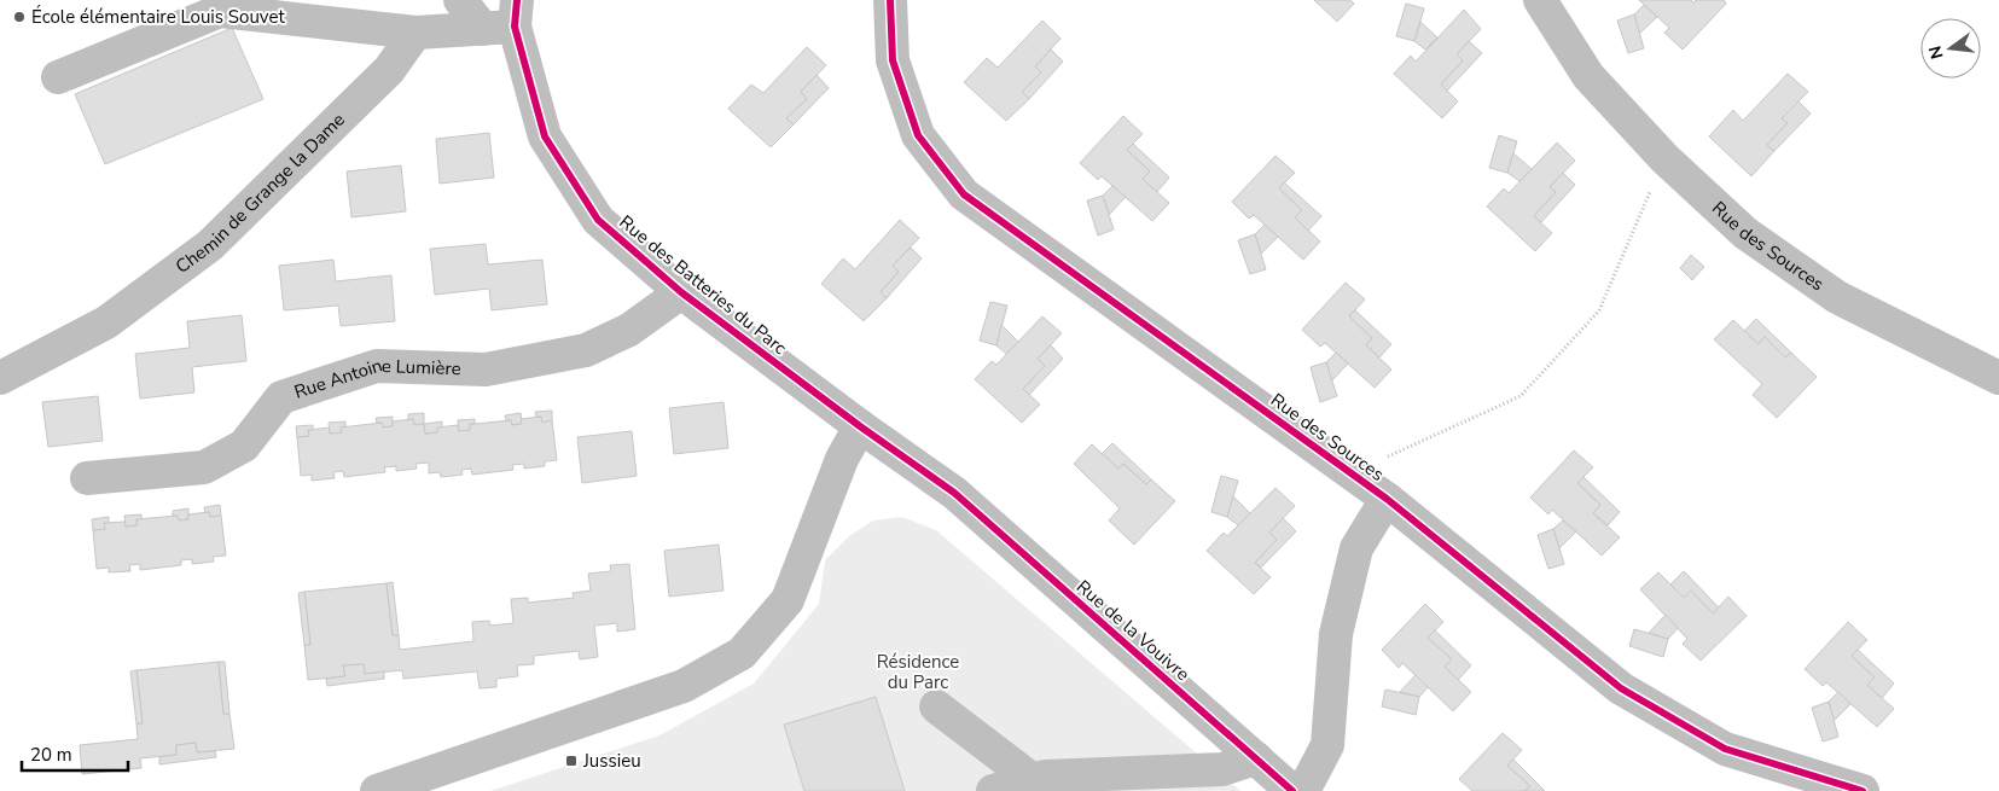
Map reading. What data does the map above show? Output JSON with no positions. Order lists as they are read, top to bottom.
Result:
{
  "streets": {
    "street": [
      "Chemin de Grange la Dame",
      "Rue des Sources",
      "Rue des Batteries du Parc",
      "Rue Antoine Lumière",
      "Rue de la Vouivre"
    ]
  },
  "crossings": [
    ["Rue des Batteries du Parc", "Rue Antoine Lumière"],
    ["Rue des Batteries du Parc", "Rue de la Vouivre"]
  ],
  "parks": ["Résidence du Parc"],
  "places": {
    "other": ["École élémentaire Louis Souvet"],
    "transit": ["Jussieu"]
  },
  "scale_bar": "20 m",
  "north": "left"
}
